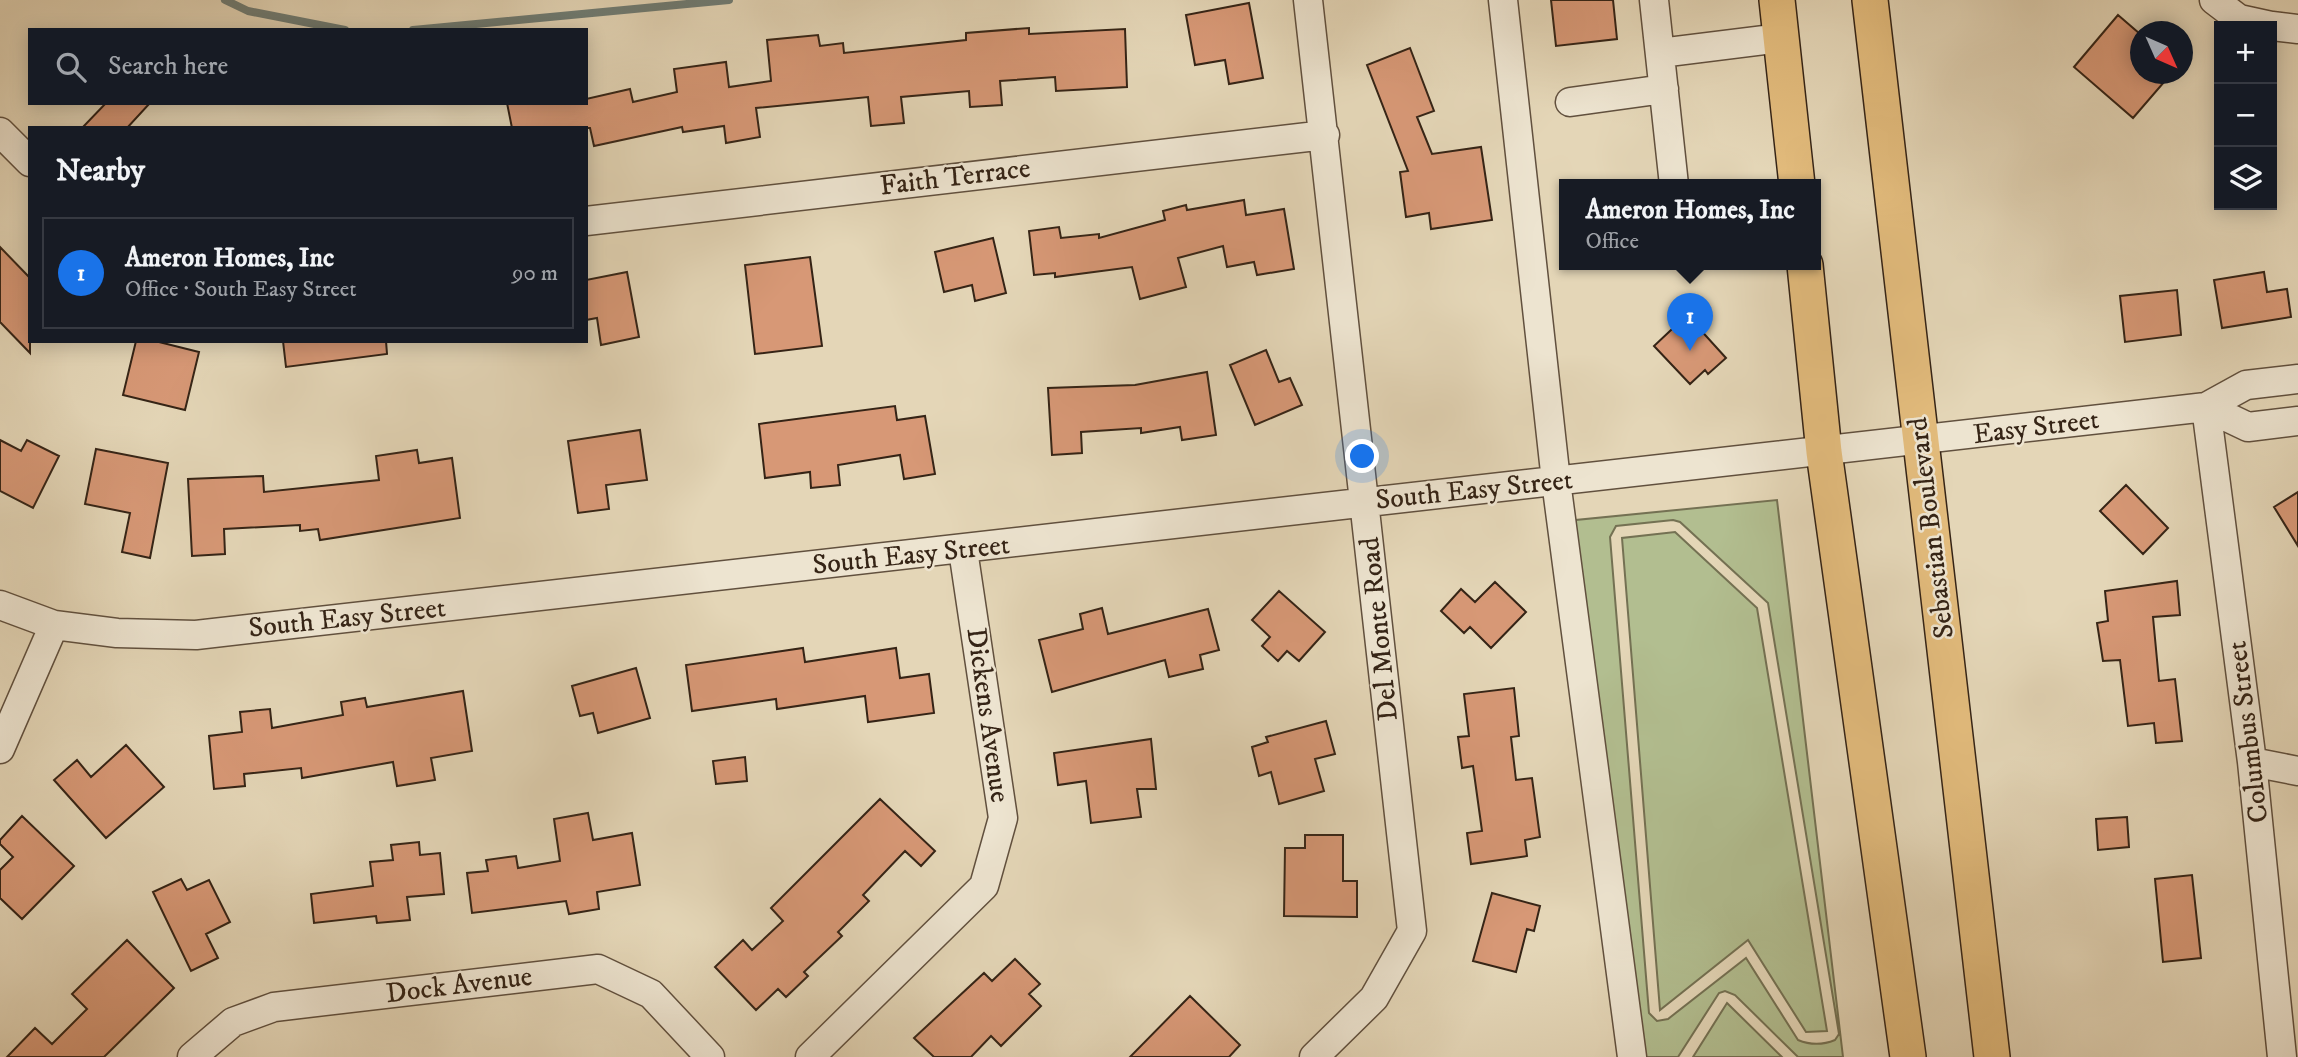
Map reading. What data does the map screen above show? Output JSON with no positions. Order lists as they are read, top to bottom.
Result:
{
  "streets": {
    "main road": ["Sebastian Boulevard"],
    "street": [
      "Faith Terrace",
      "Easy Street",
      "South Easy Street",
      "Del Monte Road",
      "Dickens Avenue",
      "Columbus Street",
      "Dock Avenue"
    ]
  },
  "crossings": [
    ["Faith Terrace", "Del Monte Road"],
    ["Easy Street", "South Easy Street"],
    ["Easy Street", "Sebastian Boulevard"],
    ["Easy Street", "Columbus Street"],
    ["South Easy Street", "Del Monte Road"],
    ["South Easy Street", "Dickens Avenue"]
  ],
  "north": "bottom right",
  "page": {
    "map_buttons": ["+", "−"],
    "search": "Search here",
    "heading": "Nearby",
    "popup": ["Ameron Homes, Inc", "Office"],
    "list": [
      {
        "mark": "1",
        "name": "Ameron Homes, Inc",
        "note": "Office · South Easy Street",
        "value": "90 m"
      }
    ],
    "pins": "1"
  }
}
